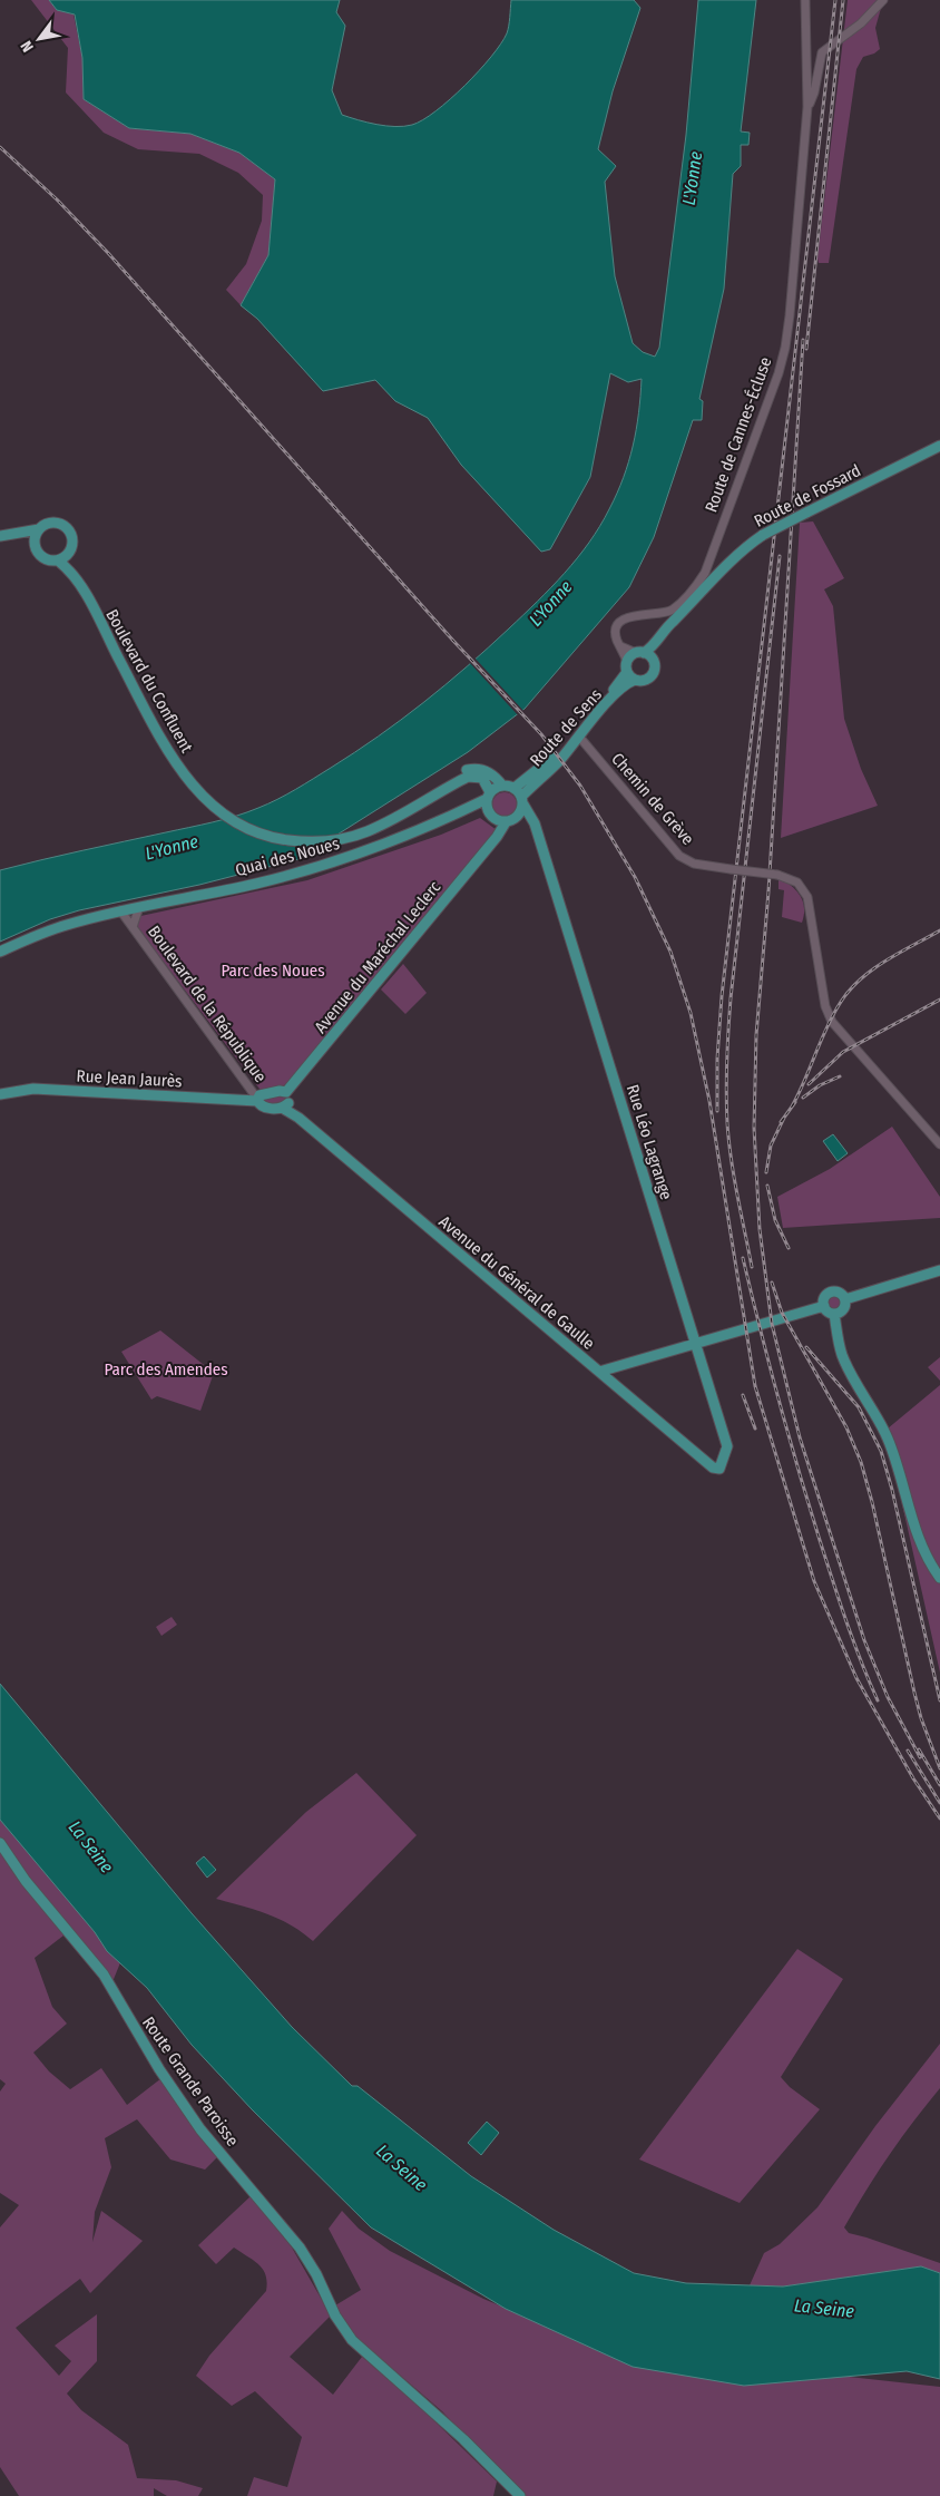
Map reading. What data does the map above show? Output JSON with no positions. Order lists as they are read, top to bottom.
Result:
{
  "streets": {
    "main road": [
      "Route de Fossard",
      "Boulevard du Confluent",
      "Route de Sens",
      "Quai des Noues",
      "Avenue du Maréchal Leclerc",
      "Rue Jean Jaurès",
      "Rue Léo Lagrange",
      "Avenue du Général de Gaulle",
      "Route Grande Paroisse"
    ],
    "street": ["Route de Cannes-Écluse", "Chemin de Grève", "Boulevard de la République"]
  },
  "crossings": [
    ["Route de Fossard", "Route de Sens"],
    ["Route de Sens", "Chemin de Grève"],
    ["Route de Sens", "Quai des Noues"],
    ["Route de Sens", "Avenue du Maréchal Leclerc"],
    ["Route de Sens", "Rue Léo Lagrange"],
    ["Quai des Noues", "Avenue du Maréchal Leclerc"],
    ["Quai des Noues", "Boulevard de la République"],
    ["Quai des Noues", "Rue Léo Lagrange"],
    ["Avenue du Maréchal Leclerc", "Rue Léo Lagrange"],
    ["Boulevard de la République", "Rue Jean Jaurès"],
    ["Rue Léo Lagrange", "Avenue du Général de Gaulle"]
  ],
  "water": ["L'Yonne", "La Seine"],
  "parks": ["Parc des Noues", "Parc des Amendes"],
  "north": "bottom left"
}
